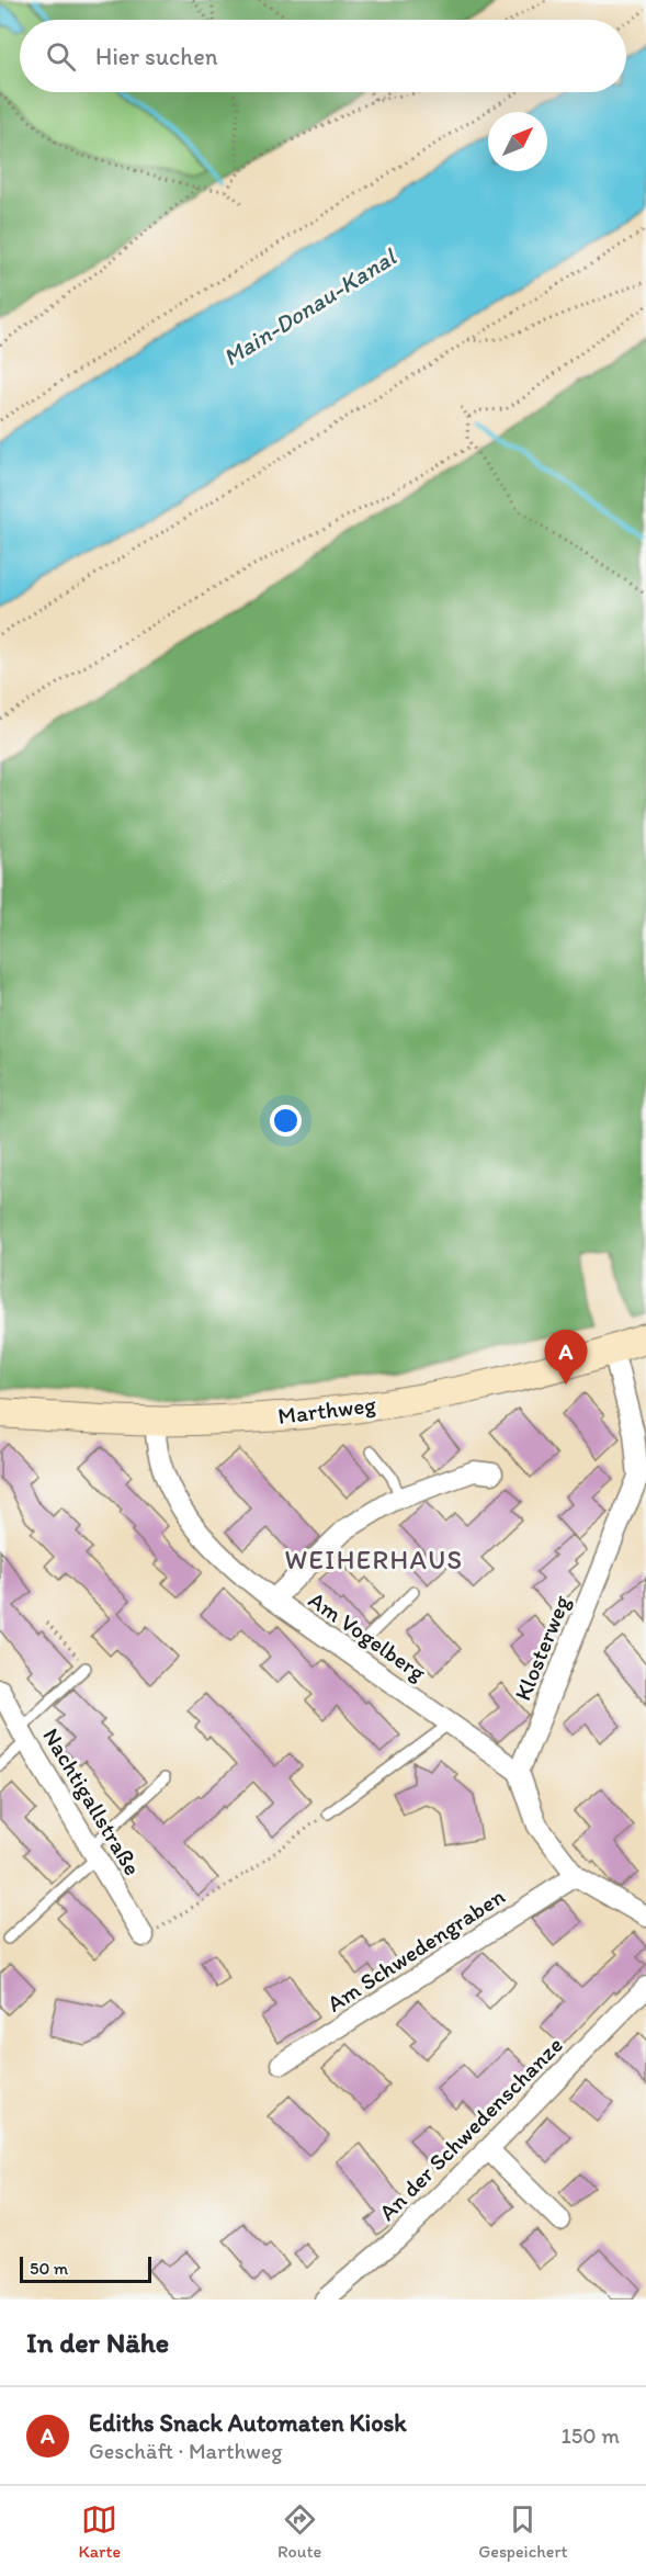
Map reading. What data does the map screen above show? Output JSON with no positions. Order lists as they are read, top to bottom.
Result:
{
  "streets": {
    "main road": ["Marthweg"],
    "street": [
      "Am Vogelberg",
      "Klosterweg",
      "Nachtigallstraße",
      "Am Schwedengraben",
      "An der Schwedenschanze"
    ]
  },
  "crossings": [
    ["Marthweg", "Am Vogelberg"],
    ["Marthweg", "Klosterweg"],
    ["Am Vogelberg", "Klosterweg"]
  ],
  "districts": ["WEIHERHAUS"],
  "water": ["Main-Donau-Kanal"],
  "scale_bar": "50 m",
  "north": "top right",
  "page": {
    "search": "Hier suchen",
    "pins": "A",
    "scale": "50 m",
    "heading": "In der Nähe",
    "list": [
      {
        "mark": "A",
        "name": "Ediths Snack Automaten Kiosk",
        "note": "Geschäft · Marthweg",
        "value": "150 m"
      }
    ],
    "nav": ["Karte", "Route", "Gespeichert"]
  }
}
